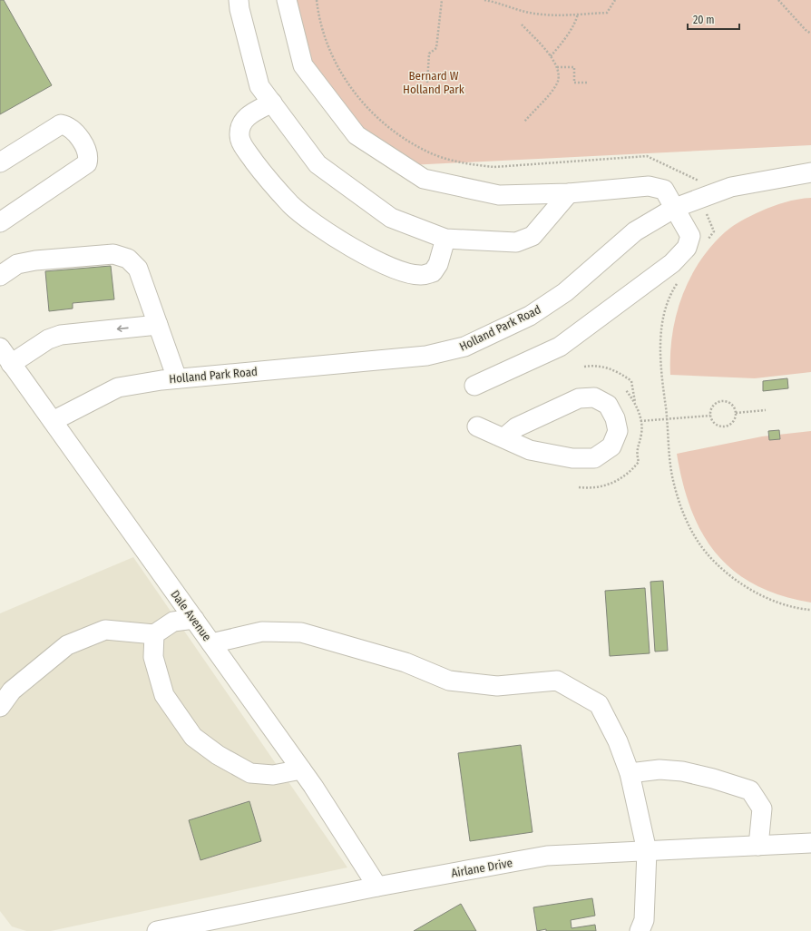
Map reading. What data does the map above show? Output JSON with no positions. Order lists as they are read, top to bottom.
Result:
{
  "streets": {
    "street": ["Holland Park Road", "Dale Avenue", "Airlane Drive"]
  },
  "crossings": [
    ["Holland Park Road", "Dale Avenue"],
    ["Dale Avenue", "Airlane Drive"]
  ],
  "parks": ["Bernard W Holland Park"],
  "scale_bar": "20 m"
}
